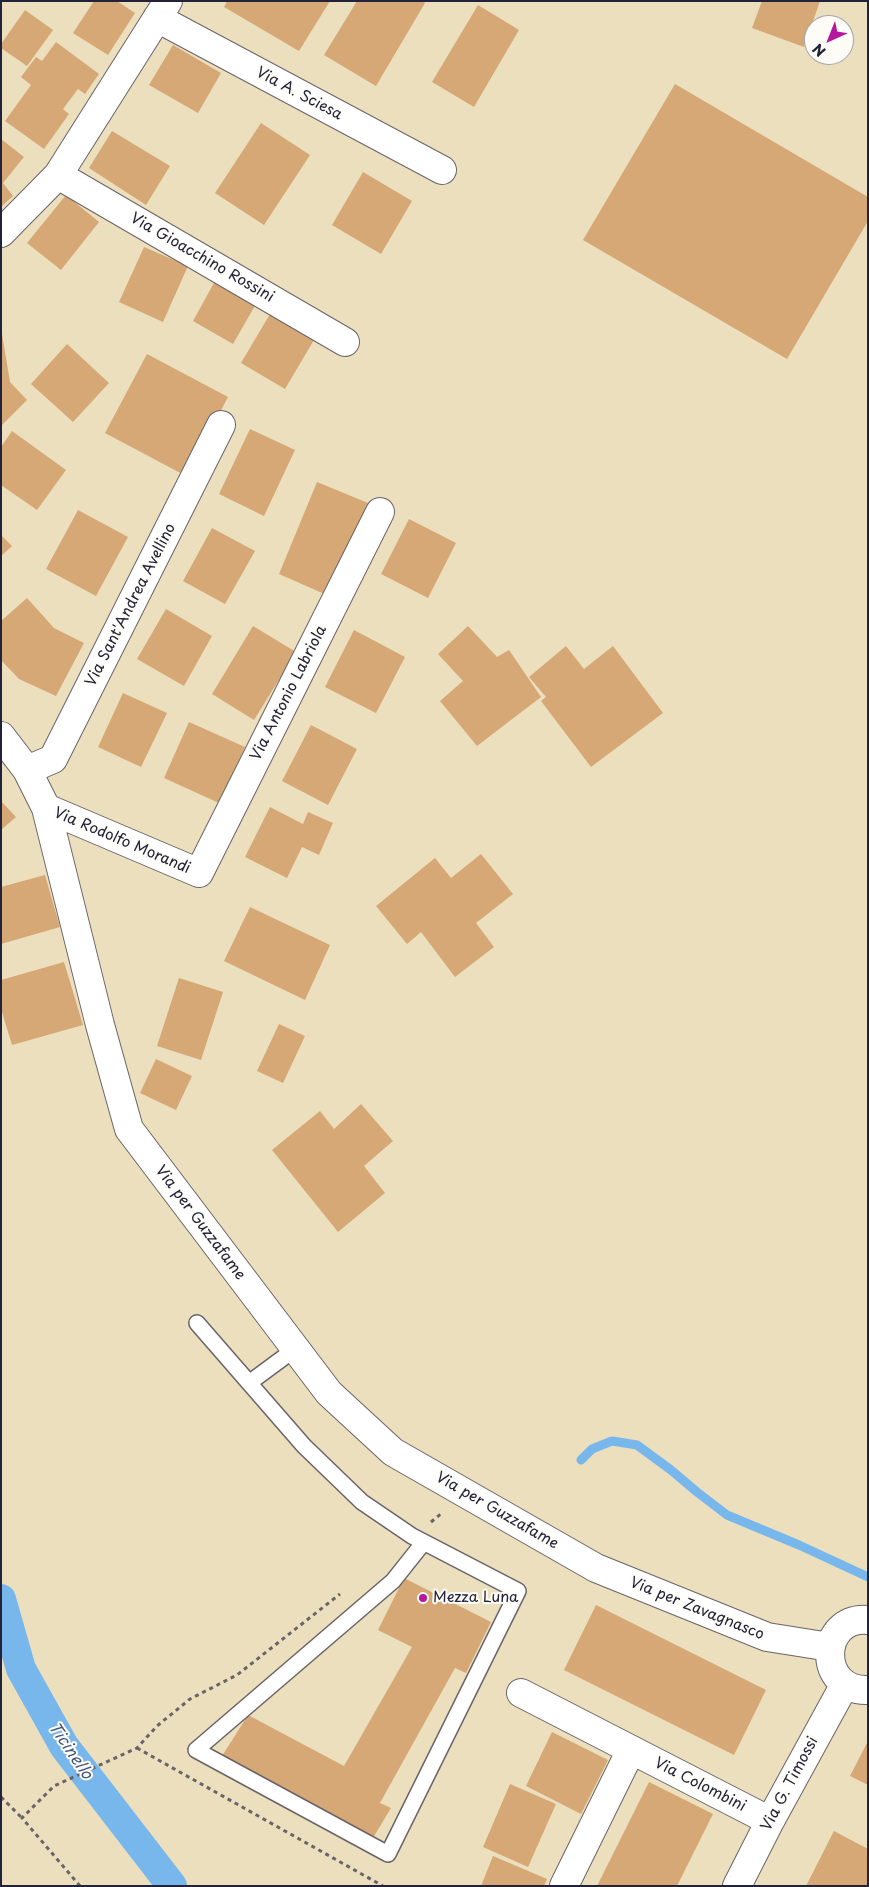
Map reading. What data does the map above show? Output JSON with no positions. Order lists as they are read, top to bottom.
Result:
{
  "streets": {
    "street": [
      "Via A. Sciesa",
      "Via Gioacchino Rossini",
      "Via Sant'Andrea Avellino",
      "Via Antonio Labriola",
      "Via Rodolfo Morandi",
      "Via per Guzzafame",
      "Via per Zavagnasco",
      "Via G. Timossi",
      "Via Colombini"
    ]
  },
  "crossings": [
    ["Via Sant'Andrea Avellino", "Via per Guzzafame"],
    ["Via Antonio Labriola", "Via Rodolfo Morandi"],
    ["Via Rodolfo Morandi", "Via per Guzzafame"],
    ["Via per Guzzafame", "Via per Zavagnasco"],
    ["Via G. Timossi", "Via Colombini"]
  ],
  "water": ["Ticinello"],
  "places": ["Mezza Luna"],
  "north": "bottom left"
}
